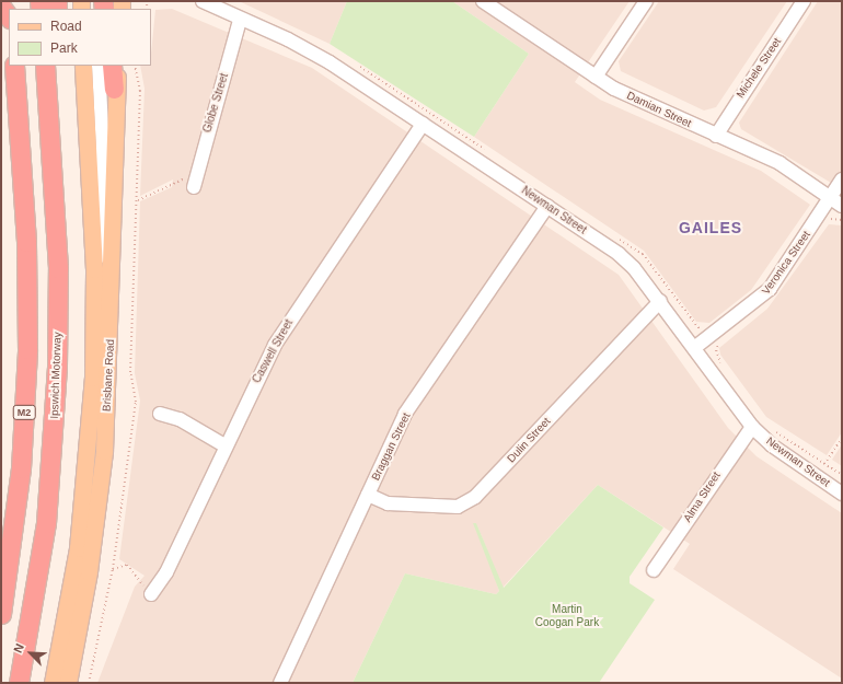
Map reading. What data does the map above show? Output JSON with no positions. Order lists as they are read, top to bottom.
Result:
{
  "streets": {
    "highway": ["Ipswich Motorway", "M2"],
    "main road": ["Brisbane Road"],
    "street": [
      "Michele Street",
      "Globe Street",
      "Damian Street",
      "Newman Street",
      "Veronica Street",
      "Caswell Street",
      "Dulin Street",
      "Braggan Street",
      "Alma Street"
    ]
  },
  "crossings": [
    ["Michele Street", "Damian Street"],
    ["Globe Street", "Newman Street"],
    ["Damian Street", "Veronica Street"],
    ["Newman Street", "Veronica Street"],
    ["Newman Street", "Caswell Street"],
    ["Newman Street", "Dulin Street"],
    ["Newman Street", "Braggan Street"],
    ["Newman Street", "Alma Street"],
    ["Dulin Street", "Braggan Street"]
  ],
  "districts": ["GAILES"],
  "parks": ["Martin Coogan Park"],
  "legend": ["Road", "Park"],
  "north": "top left"
}
